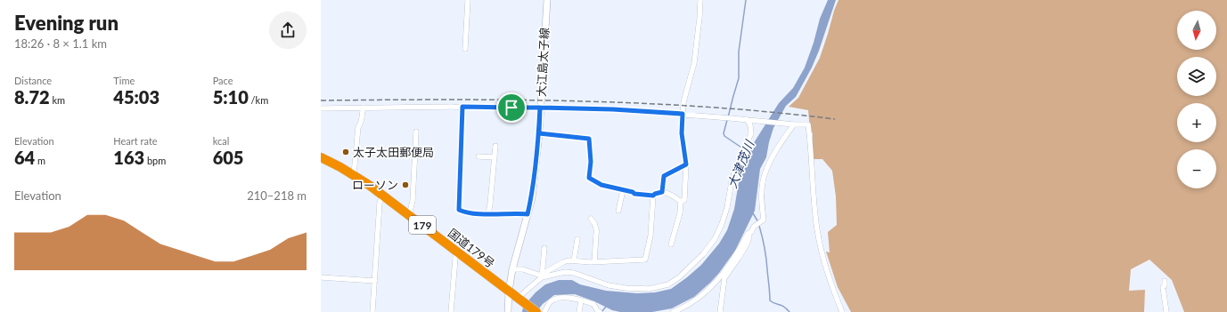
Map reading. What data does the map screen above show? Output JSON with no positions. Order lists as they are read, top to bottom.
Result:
{
  "streets": {
    "highway": ["179", "国道179号"],
    "main road": ["大江島太子線"]
  },
  "crossings": [
    ["大江島太子線", "国道179号"]
  ],
  "water": ["大津茂川"],
  "places": ["太子太田郵便局", "ローソン"],
  "north": "bottom",
  "page": {
    "heading": ["Evening run", "18:26 · 8 × 1.1 km"],
    "map_buttons": ["+", "−"],
    "stats": [
      ["Distance", "8.72 km"],
      ["Time", "45:03"],
      ["Pace", "5:10 /km"],
      ["Elevation", "64 m"],
      ["Heart rate", "163 bpm"],
      ["kcal", "605"]
    ],
    "chart": ["Elevation", "210–218 m"]
  }
}
